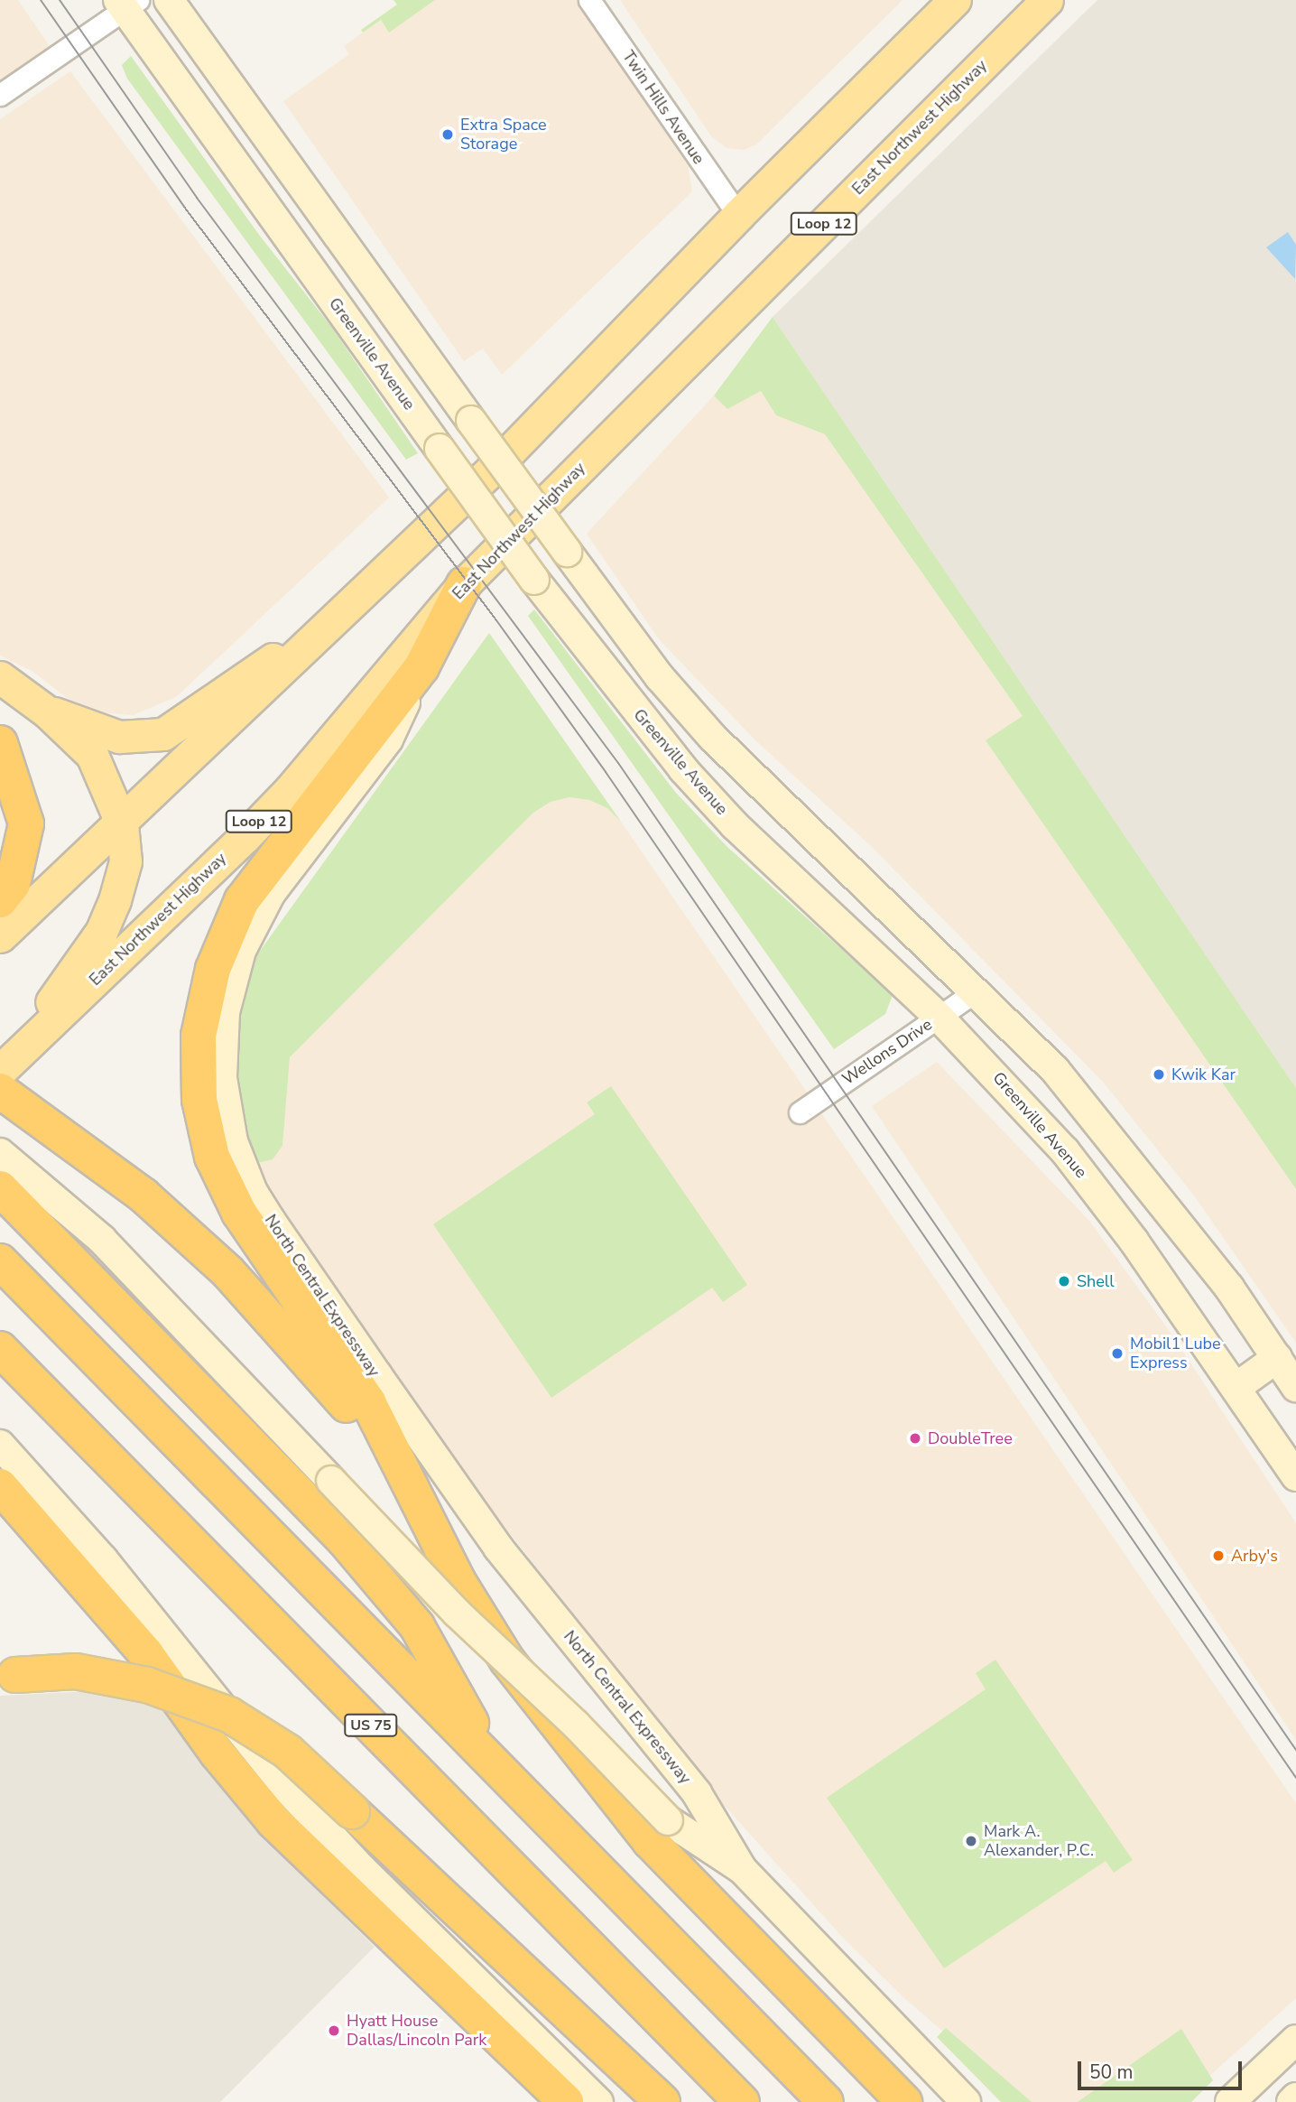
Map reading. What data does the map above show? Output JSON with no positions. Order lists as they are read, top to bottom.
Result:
{
  "streets": {
    "highway": ["US 75"],
    "main road": [
      "East Northwest Highway",
      "Loop 12",
      "Greenville Avenue",
      "North Central Expressway"
    ],
    "street": ["Twin Hills Avenue", "Wellons Drive"]
  },
  "crossings": [
    ["Greenville Avenue", "Wellons Drive"]
  ],
  "places": [
    "Extra Space Storage",
    "Kwik Kar",
    "Shell",
    "Mobil1 Lube Express",
    "DoubleTree",
    "Arby's",
    "Mark A. Alexander, P.C.",
    "Hyatt House Dallas/Lincoln Park"
  ],
  "scale_bar": "50 m"
}
